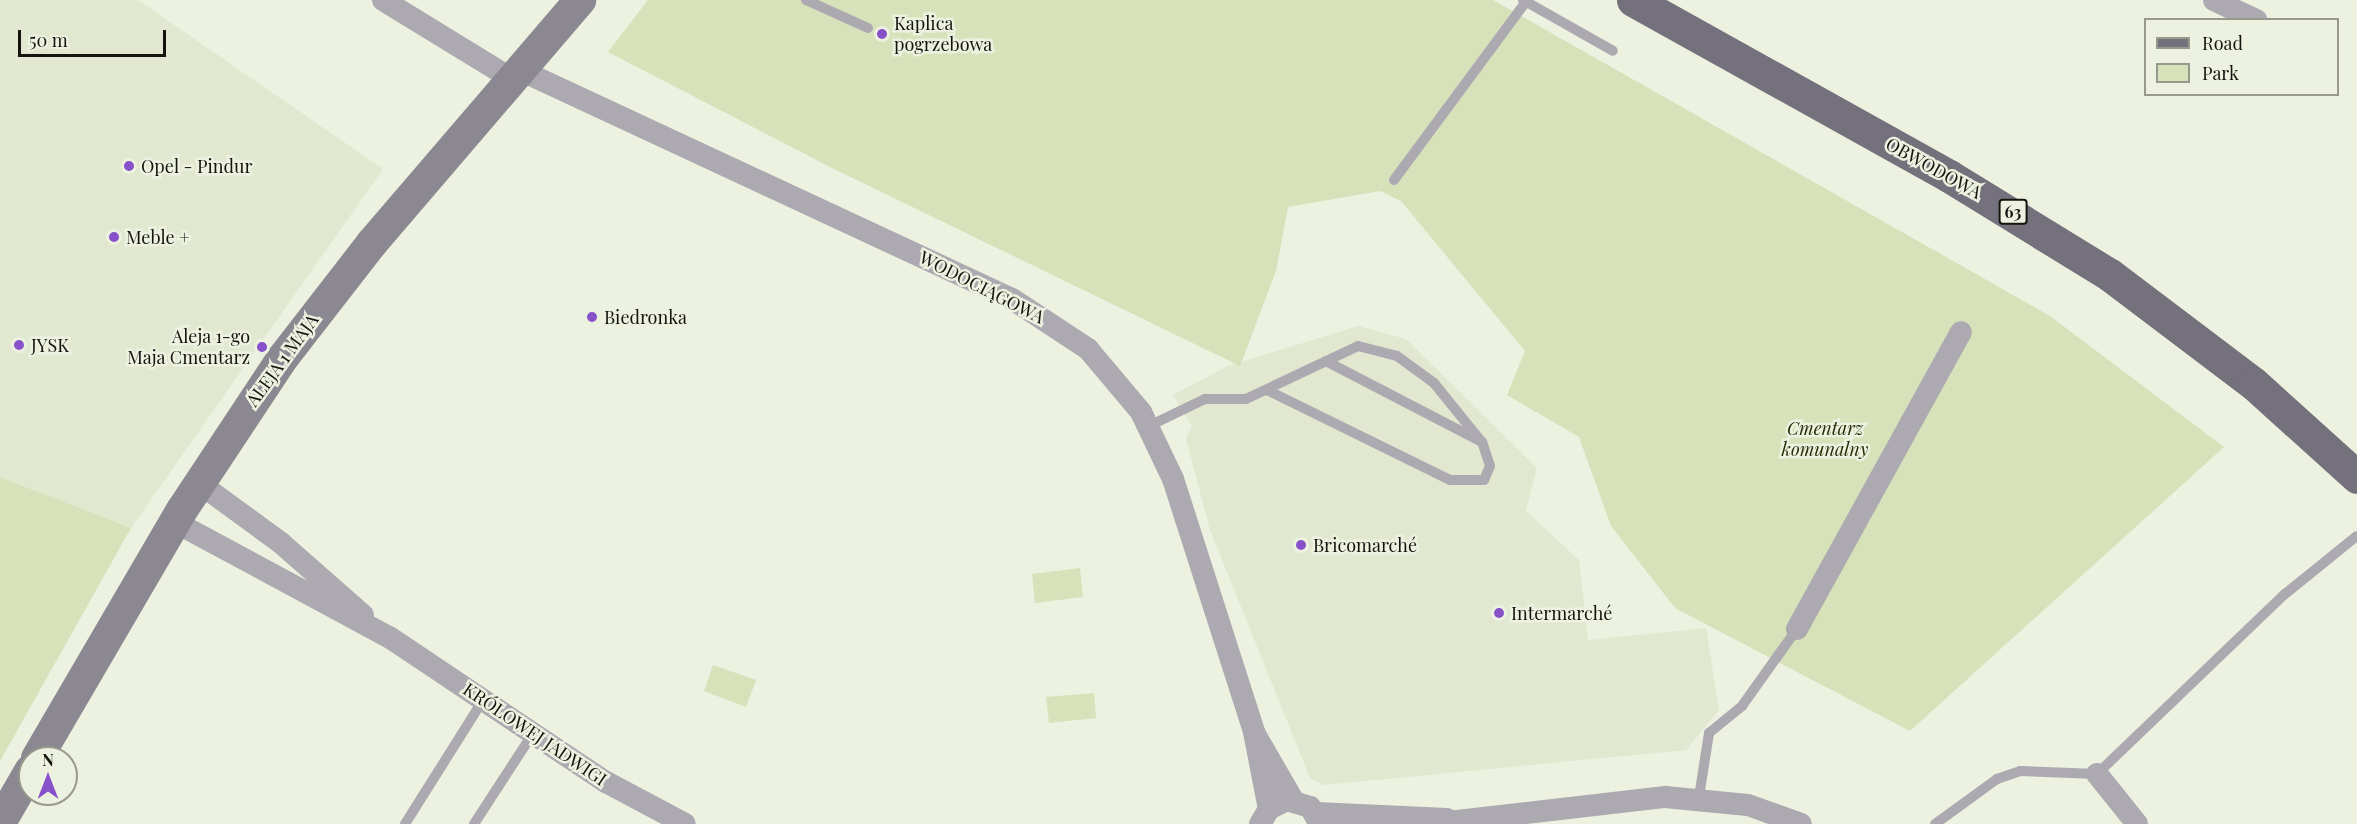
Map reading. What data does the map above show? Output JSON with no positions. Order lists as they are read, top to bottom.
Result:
{
  "streets": {
    "main road": ["OBWODOWA", "63"],
    "street": ["WODOCIĄGOWA", "ALEJA 1 MAJA", "KRÓLOWEJ JADWIGI"]
  },
  "crossings": [
    ["WODOCIĄGOWA", "ALEJA 1 MAJA"],
    ["ALEJA 1 MAJA", "KRÓLOWEJ JADWIGI"]
  ],
  "parks": ["Cmentarz komunalny"],
  "places": [
    "Kaplica pogrzebowa",
    "Opel - Pindur",
    "Meble +",
    "Biedronka",
    "JYSK",
    "Aleja 1-go Maja Cmentarz",
    "Bricomarché",
    "Intermarché"
  ],
  "legend": ["Road", "Park"],
  "scale_bar": "50 m",
  "north": "top"
}
